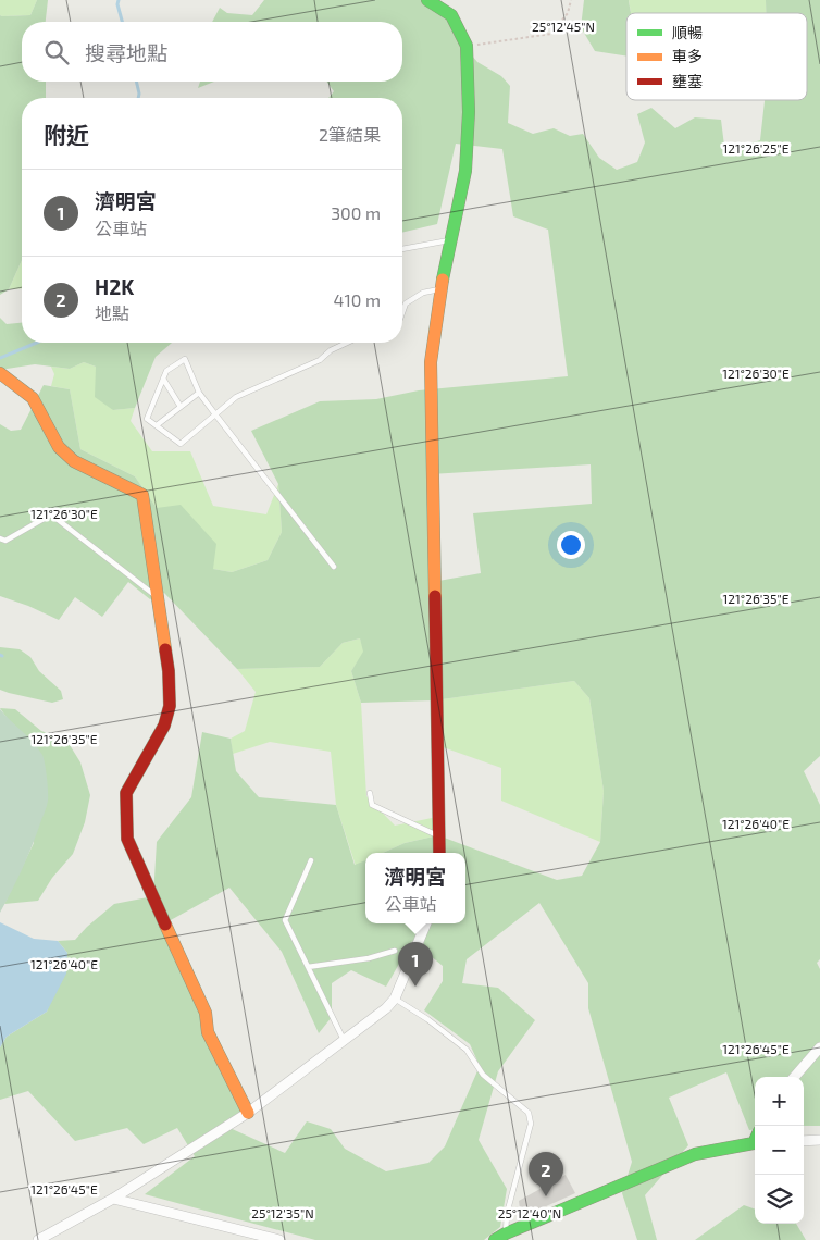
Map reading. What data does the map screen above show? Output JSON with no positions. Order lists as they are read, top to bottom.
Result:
{
  "legend": ["順暢", "車多", "壅塞"],
  "page": {
    "search": "搜尋地點",
    "heading": ["附近", "2筆結果"],
    "list": [
      {
        "mark": "1",
        "name": "濟明宮",
        "note": "公車站",
        "value": "300 m"
      },
      {
        "mark": "2",
        "name": "H2K",
        "note": "地點",
        "value": "410 m"
      }
    ],
    "popup": ["濟明宮", "公車站"],
    "pins": ["1", "2"],
    "map_buttons": ["+", "−"]
  },
  "coordinates": [
    "25°12'45\"N",
    "121°26'25\"E",
    "121°26'30\"E",
    "121°26'35\"E",
    "121°26'40\"E",
    "121°26'45\"E",
    "25°12'35\"N",
    "25°12'40\"N"
  ]
}
